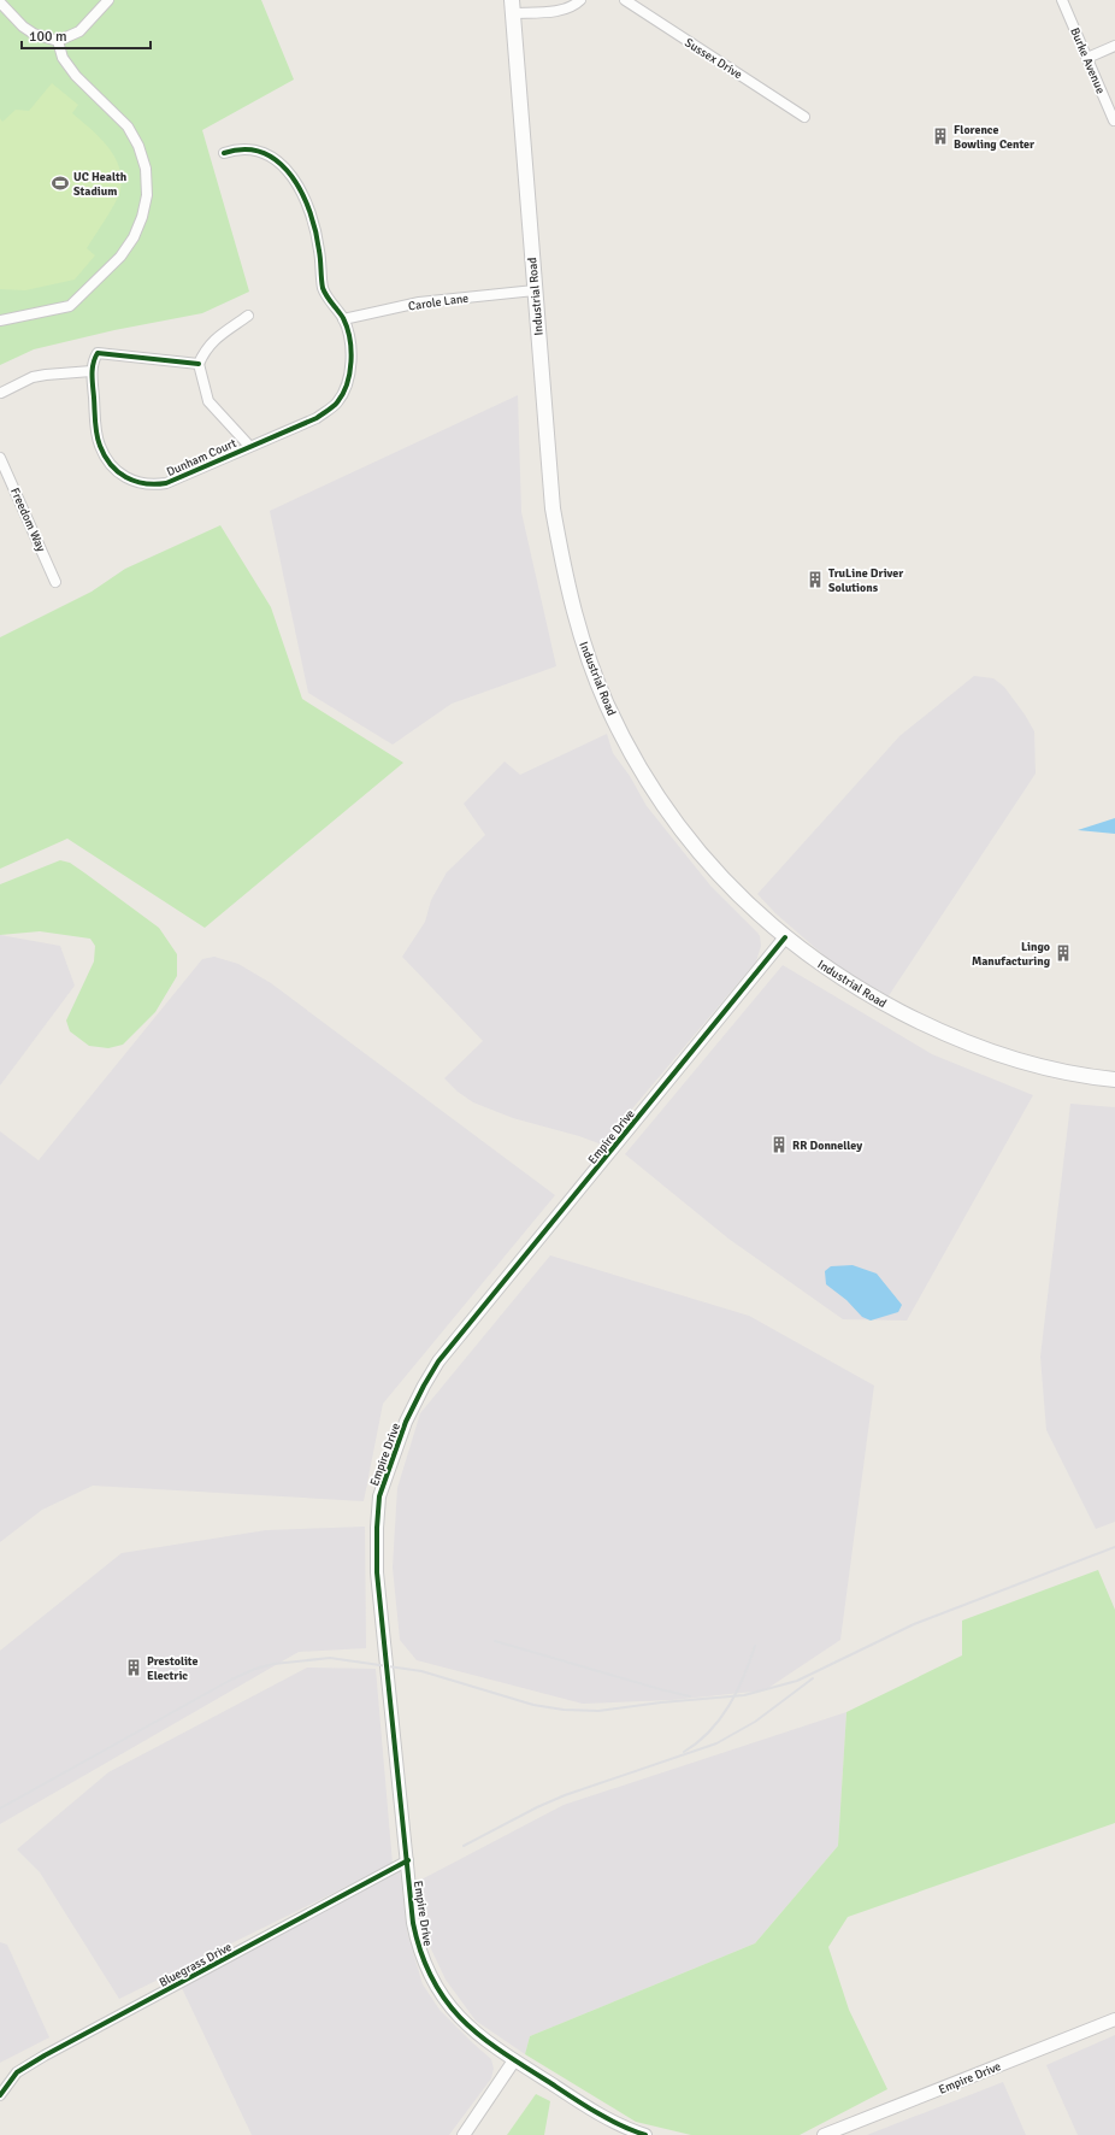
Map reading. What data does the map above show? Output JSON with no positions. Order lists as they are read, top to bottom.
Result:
{
  "streets": {
    "main road": ["Industrial Road"],
    "street": [
      "Sussex Drive",
      "Burke Avenue",
      "Carole Lane",
      "Dunham Court",
      "Freedom Way",
      "Empire Drive",
      "Bluegrass Drive"
    ]
  },
  "crossings": [
    ["Industrial Road", "Carole Lane"],
    ["Industrial Road", "Empire Drive"],
    ["Carole Lane", "Dunham Court"],
    ["Empire Drive", "Bluegrass Drive"]
  ],
  "places": {
    "building": [
      "Florence Bowling Center",
      "TruLine Driver Solutions",
      "Lingo Manufacturing",
      "RR Donnelley",
      "Prestolite Electric"
    ],
    "sports": ["UC Health Stadium"]
  },
  "scale_bar": "100 m"
}
